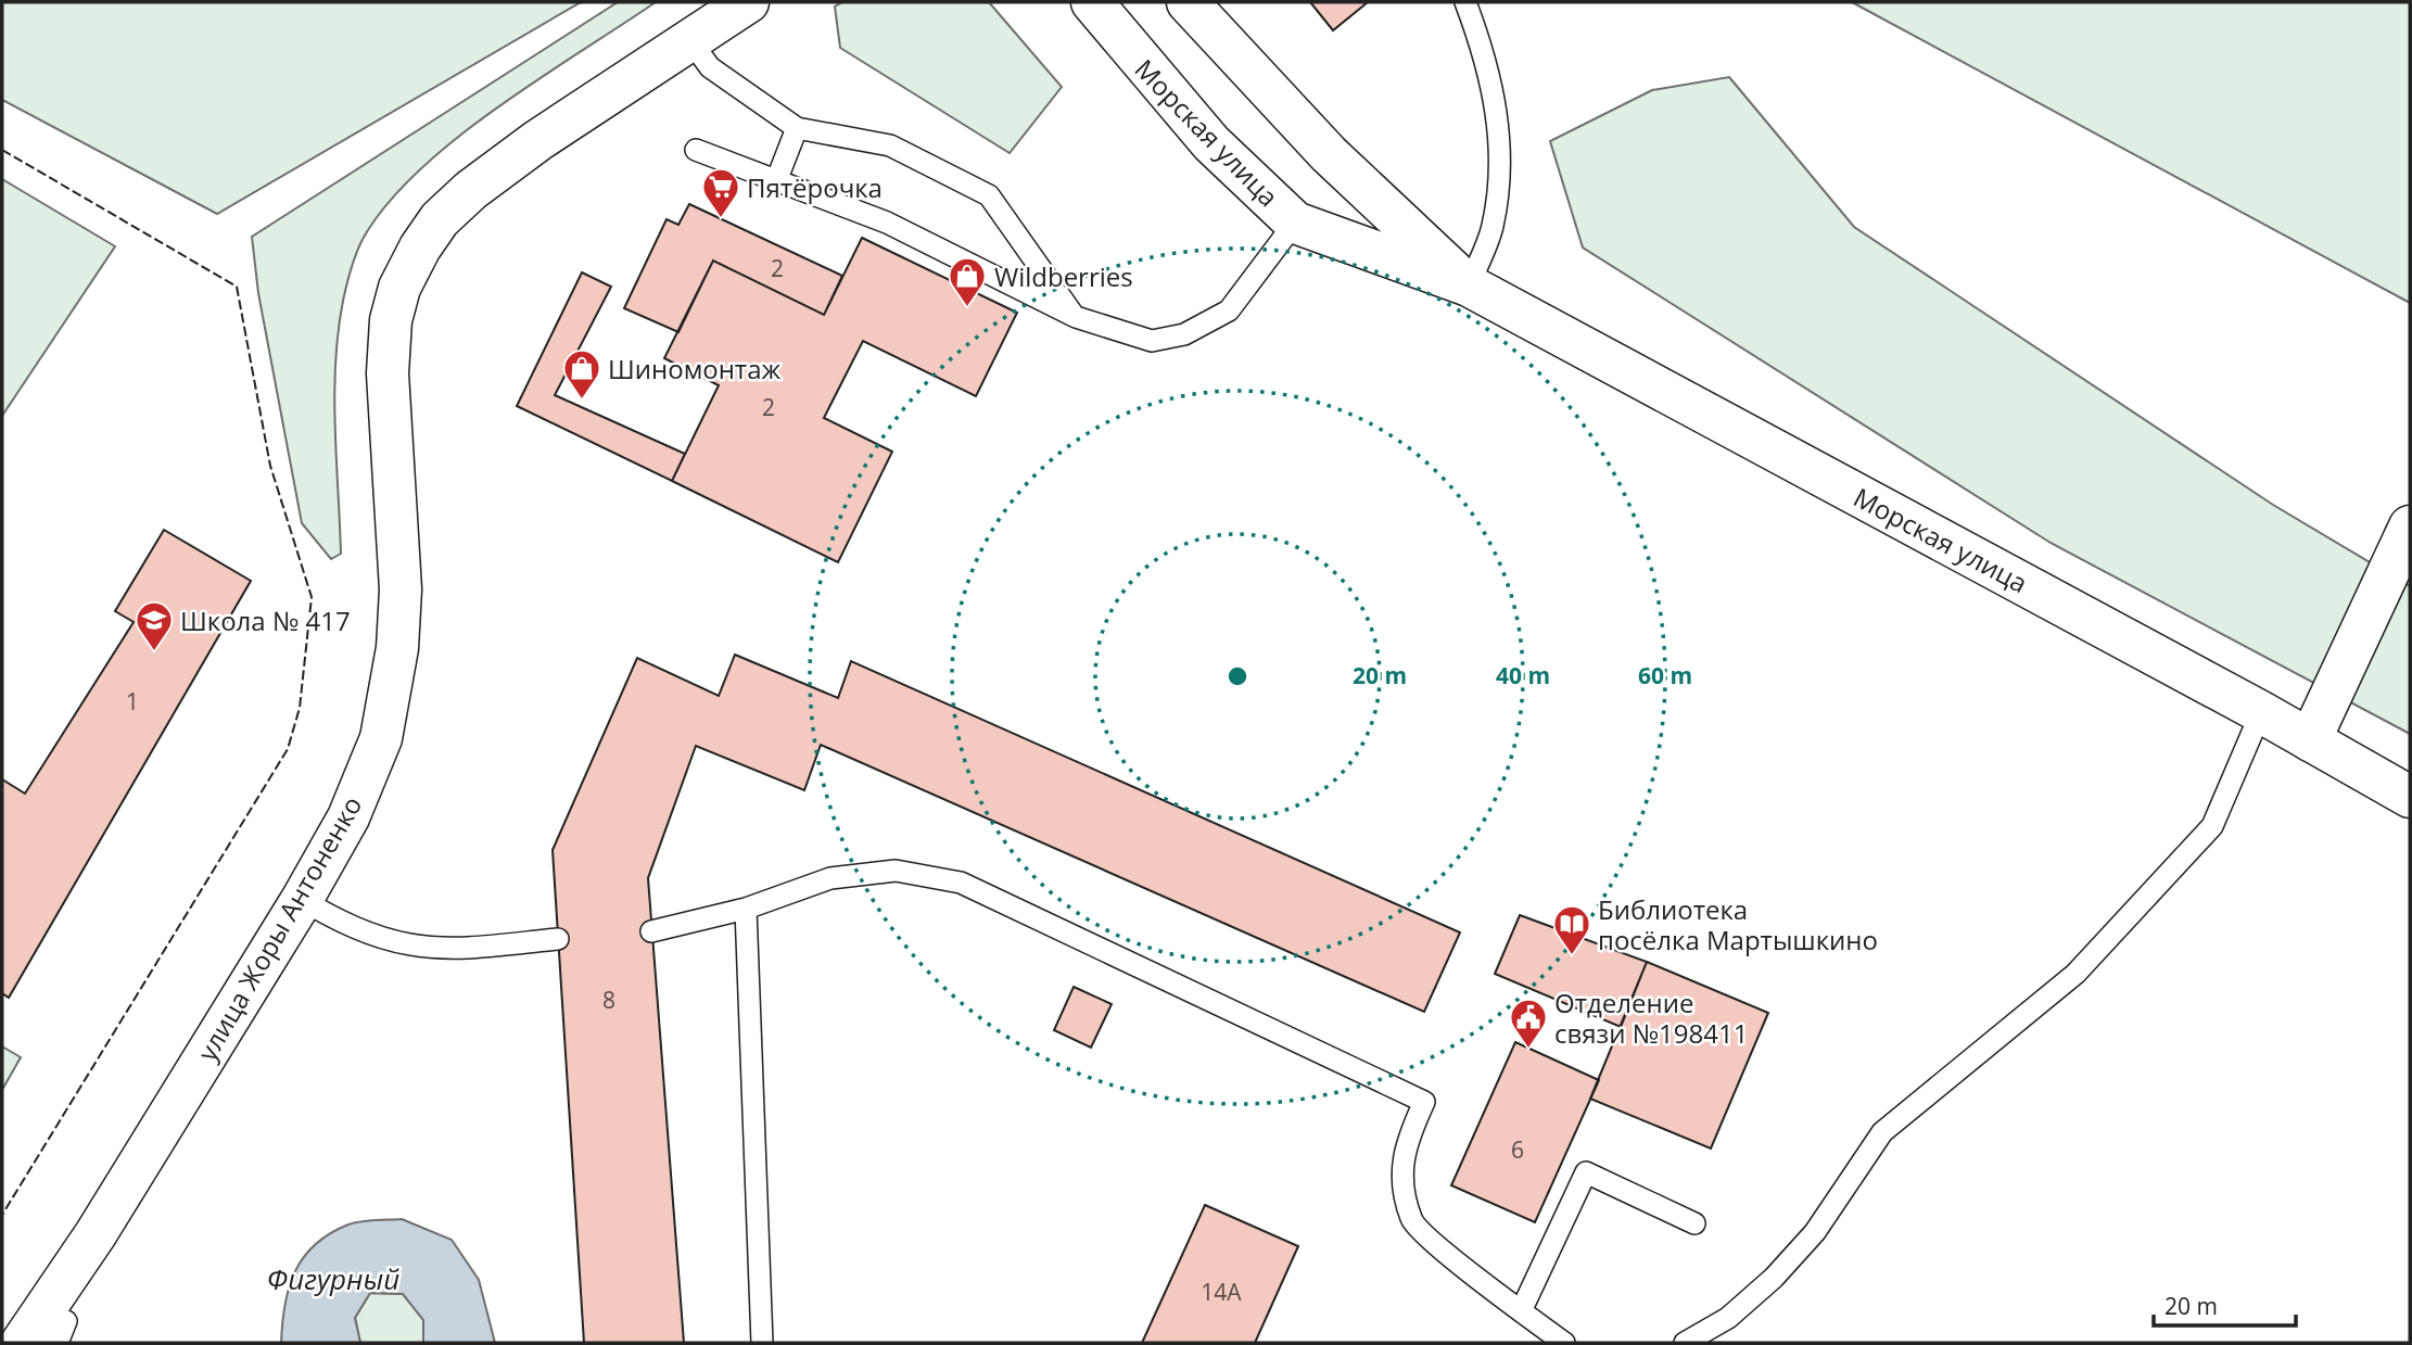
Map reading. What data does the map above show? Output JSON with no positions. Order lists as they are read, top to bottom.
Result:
{
  "streets": {
    "main road": ["Морская улица", "улица Жоры Антоненко"]
  },
  "water": ["Фигурный"],
  "places": {
    "supermarket": ["Пятёрочка"],
    "shop": ["Wildberries", "Шиномонтаж"],
    "school or university": ["Школа № 417"],
    "library": ["Библиотека посёлка Мартышкино"],
    "public building": ["Отделение связи №198411"]
  },
  "house_numbers": [
    "2",
    "2",
    "1",
    "8",
    "6",
    "14А"
  ],
  "scale_bar": "20 m",
  "rings": ["20 m", "40 m", "60 m"]
}
